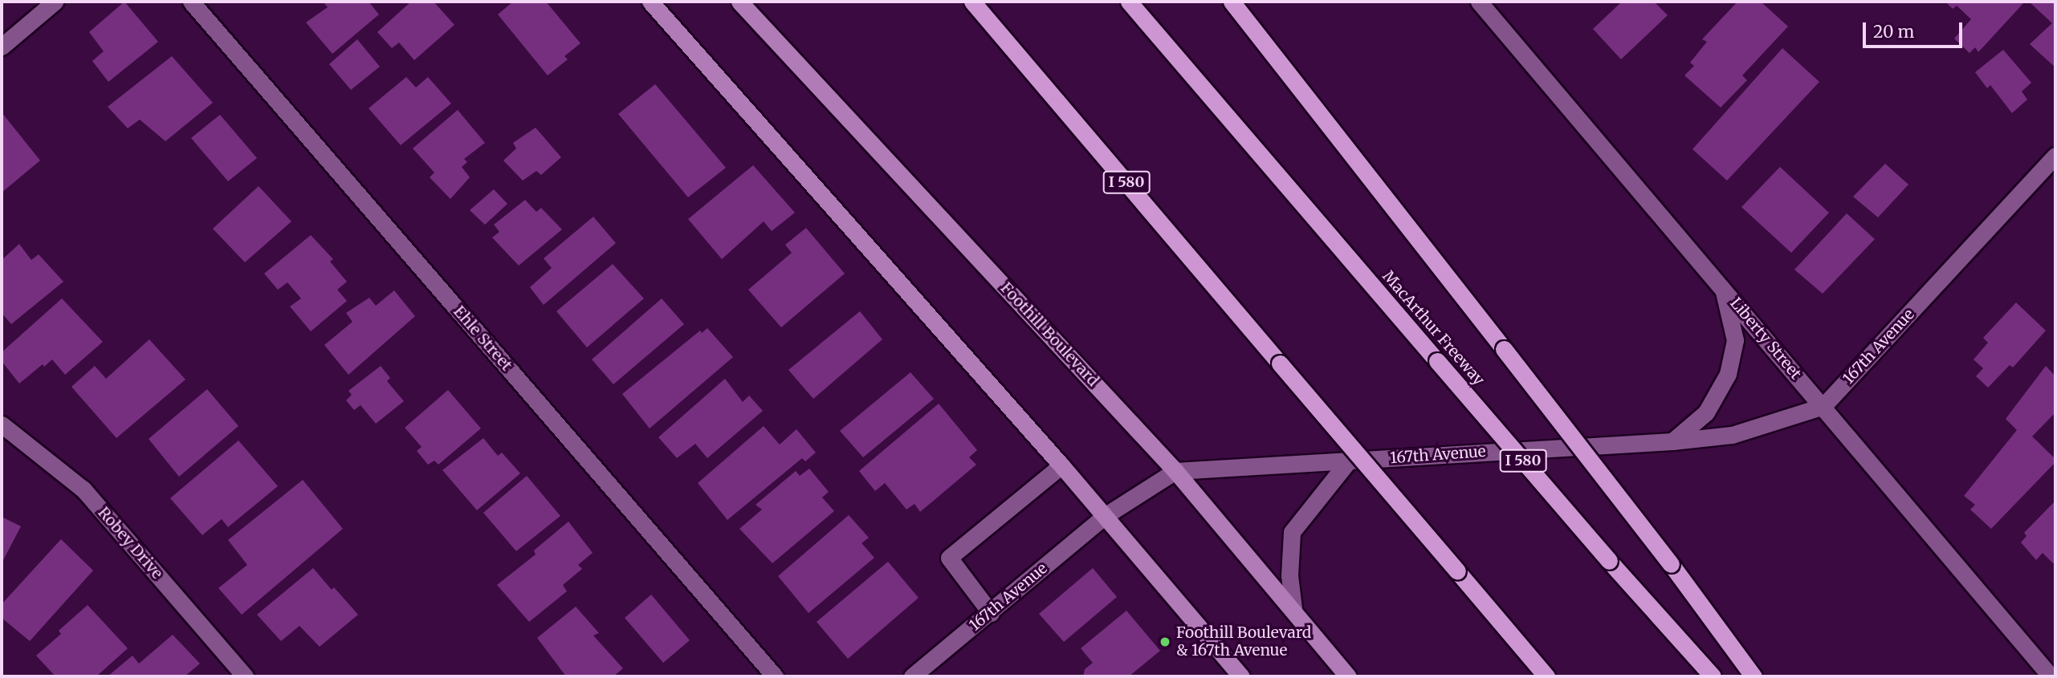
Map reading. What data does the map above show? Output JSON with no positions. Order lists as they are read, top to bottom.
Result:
{
  "streets": {
    "highway": ["I 580", "MacArthur Freeway"],
    "main road": ["Foothill Boulevard"],
    "street": [
      "Ehle Street",
      "Liberty Street",
      "167th Avenue",
      "Robey Drive"
    ]
  },
  "crossings": [
    ["Foothill Boulevard", "167th Avenue"],
    ["Liberty Street", "167th Avenue"]
  ],
  "places": ["Foothill Boulevard & 167th Avenue"],
  "scale_bar": "20 m"
}
